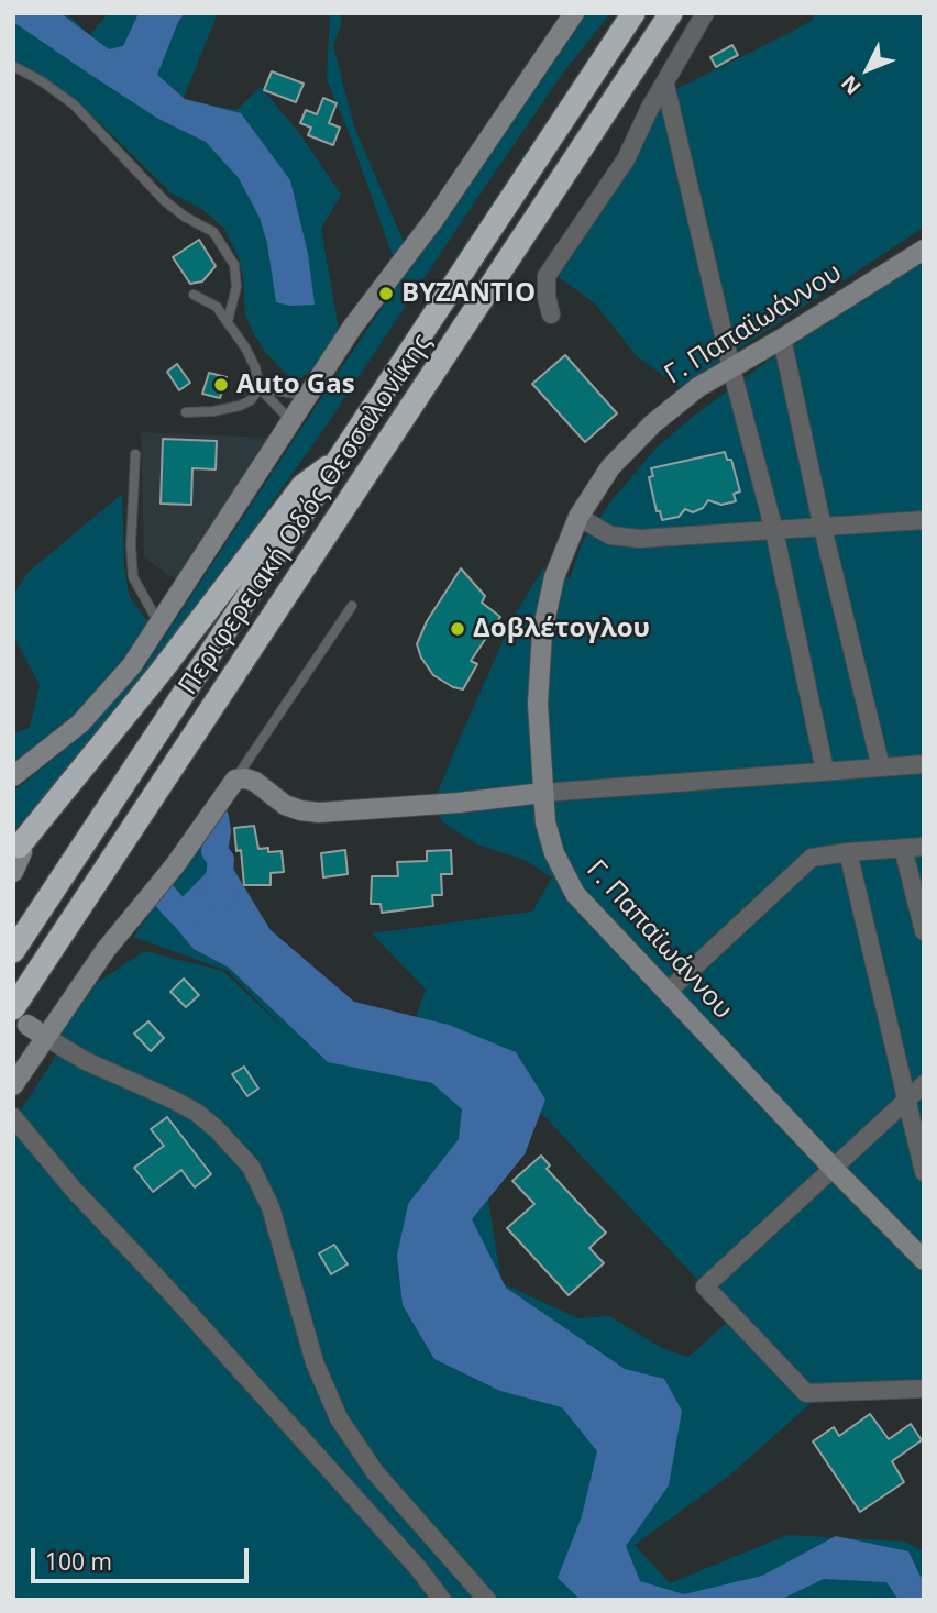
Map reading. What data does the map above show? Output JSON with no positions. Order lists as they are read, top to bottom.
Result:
{
  "streets": {
    "highway": ["Περιφερειακή Οδός Θεσσαλονίκης"],
    "street": ["Γ. Παπαϊωάννου"]
  },
  "places": ["ΒΥΖΑΝΤΙΟ", "Auto Gas", "Δοβλέτογλου"],
  "scale_bar": "100 m",
  "north": "bottom left"
}
